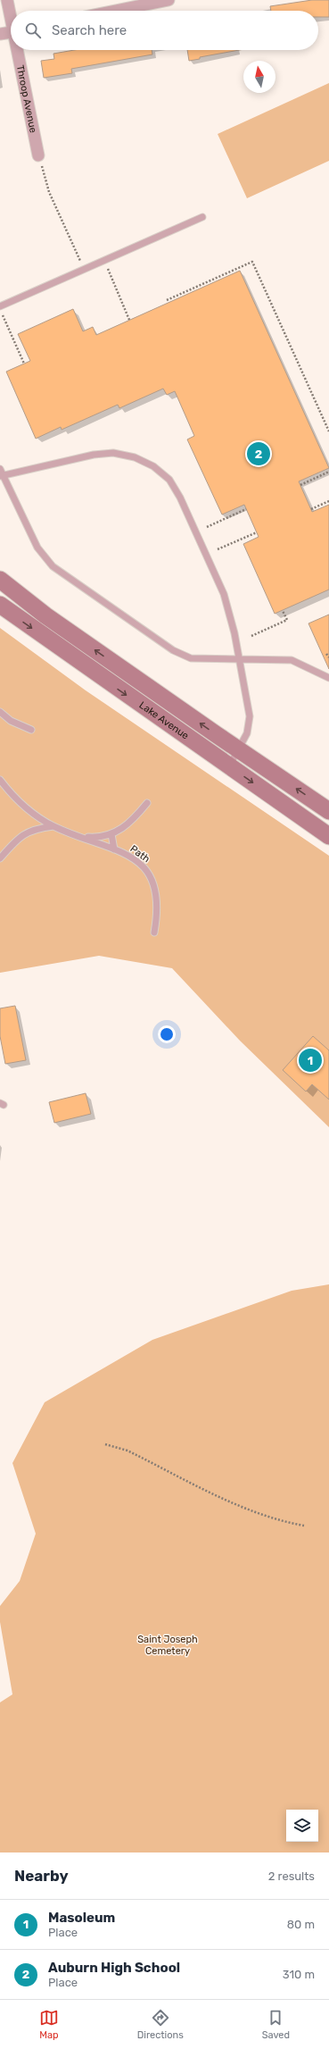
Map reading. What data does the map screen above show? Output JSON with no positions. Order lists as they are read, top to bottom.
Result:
{
  "streets": {
    "main road": ["Lake Avenue"],
    "street": ["Throop Avenue"],
    "lane": ["Path"]
  },
  "parks": ["Saint Joseph Cemetery"],
  "north": "top",
  "page": {
    "search": "Search here",
    "pins": ["2", "1"],
    "heading": ["Nearby", "2 results"],
    "list": [
      {
        "mark": "1",
        "name": "Masoleum",
        "note": "Place",
        "value": "80 m"
      },
      {
        "mark": "2",
        "name": "Auburn High School",
        "note": "Place",
        "value": "310 m"
      }
    ],
    "nav": ["Map", "Directions", "Saved"]
  }
}
